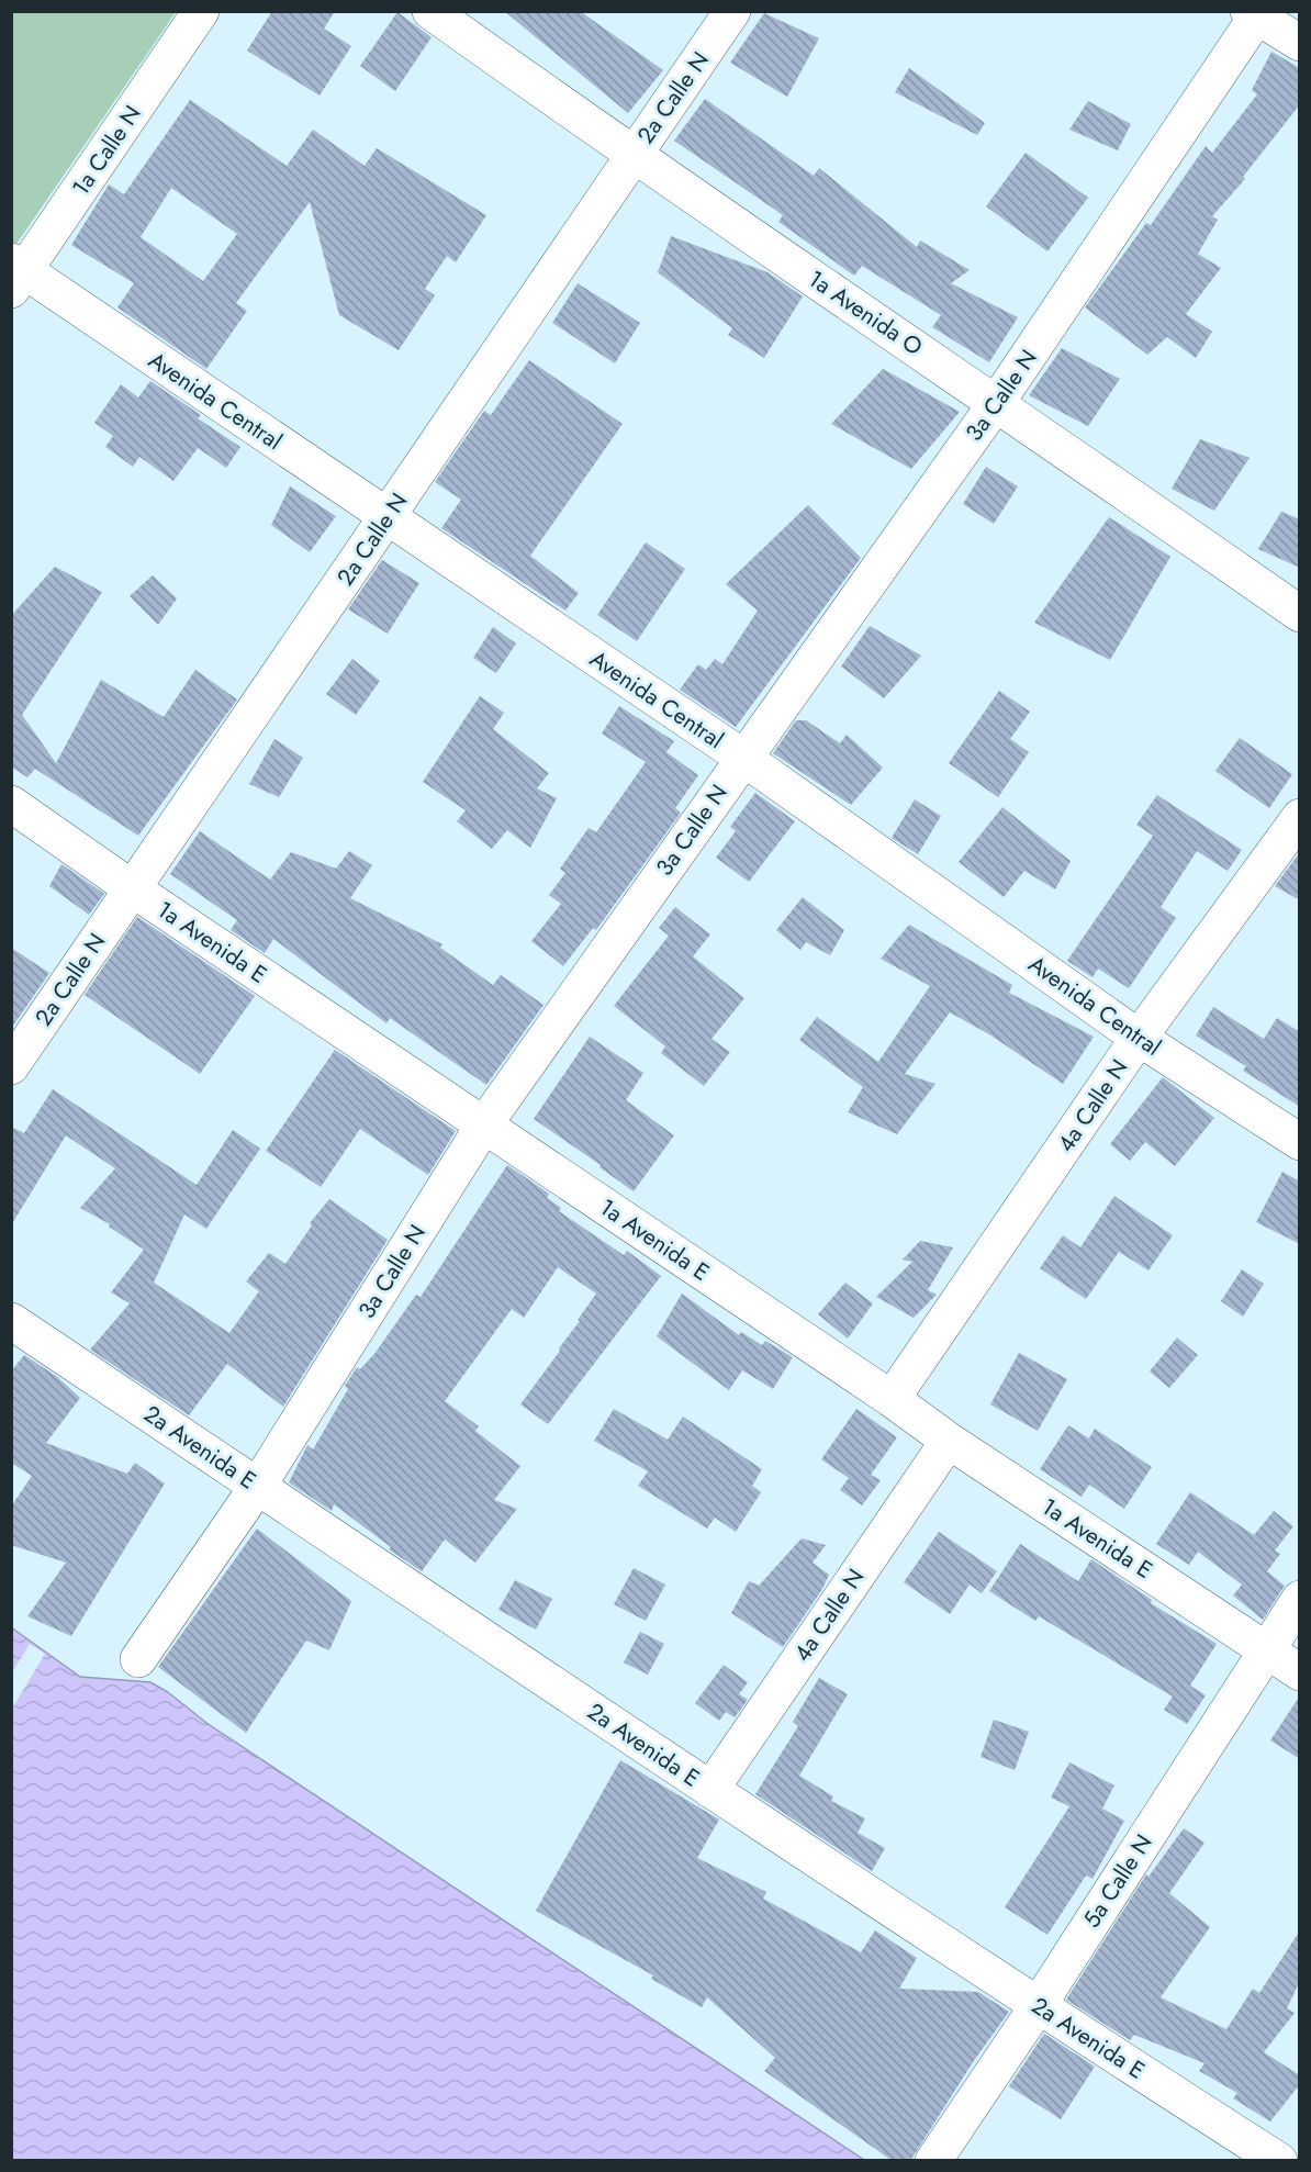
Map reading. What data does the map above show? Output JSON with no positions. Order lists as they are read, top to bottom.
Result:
{
  "streets": {
    "street": [
      "2a Calle N",
      "1a Calle N",
      "1a Avenida O",
      "3a Calle N",
      "Avenida Central",
      "1a Avenida E",
      "4a Calle N",
      "2a Avenida E",
      "5a Calle N"
    ]
  },
  "crossings": [
    ["2a Calle N", "1a Avenida O"],
    ["2a Calle N", "Avenida Central"],
    ["2a Calle N", "1a Avenida E"],
    ["1a Calle N", "Avenida Central"],
    ["1a Avenida O", "3a Calle N"],
    ["3a Calle N", "Avenida Central"],
    ["3a Calle N", "1a Avenida E"],
    ["3a Calle N", "2a Avenida E"],
    ["Avenida Central", "4a Calle N"],
    ["1a Avenida E", "4a Calle N"],
    ["1a Avenida E", "5a Calle N"],
    ["4a Calle N", "2a Avenida E"],
    ["2a Avenida E", "5a Calle N"]
  ]
}
